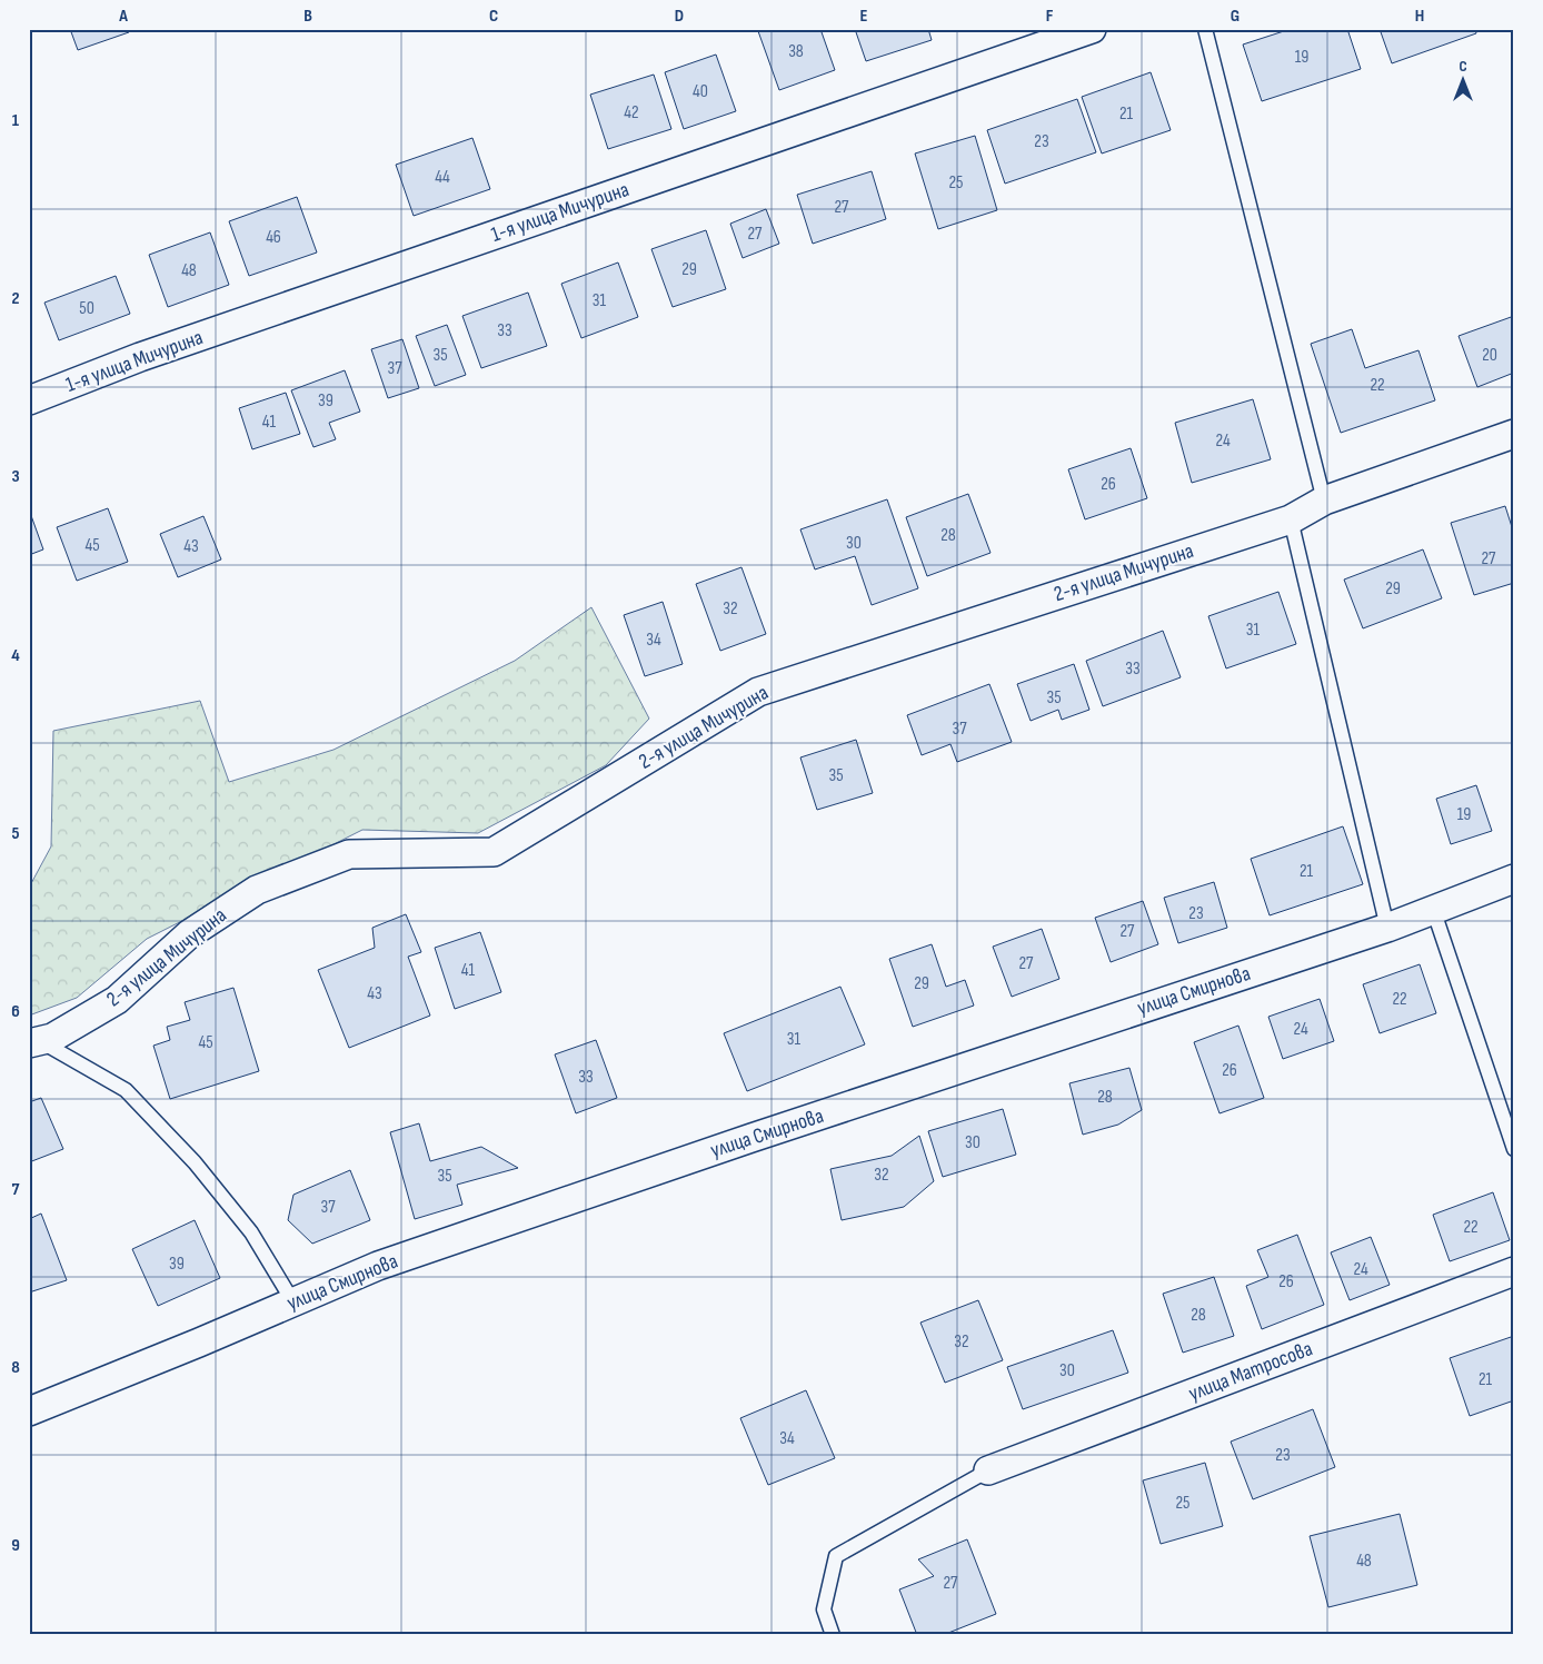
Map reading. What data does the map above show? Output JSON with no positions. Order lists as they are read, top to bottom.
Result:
{
  "streets": {
    "street": [
      "1-я улица Мичурина",
      "2-я улица Мичурина",
      "улица Смирнова",
      "улица Матросова"
    ]
  },
  "house_numbers": [
    "38",
    "19",
    "40",
    "42",
    "21",
    "23",
    "44",
    "25",
    "27",
    "27",
    "46",
    "29",
    "48",
    "31",
    "50",
    "33",
    "35",
    "20",
    "37",
    "22",
    "39",
    "41",
    "24",
    "26",
    "28",
    "30",
    "45",
    "43",
    "27",
    "29",
    "32",
    "31",
    "34",
    "33",
    "35",
    "37",
    "35",
    "19",
    "21",
    "23",
    "27",
    "27",
    "41",
    "29",
    "43",
    "22",
    "24",
    "31",
    "45",
    "26",
    "33",
    "28",
    "30",
    "32",
    "35",
    "37",
    "22",
    "39",
    "24",
    "26",
    "28",
    "32",
    "30",
    "21",
    "34",
    "23",
    "25",
    "48",
    "27"
  ],
  "north": "top",
  "grid": {
    "columns": [
      "A",
      "B",
      "C",
      "D",
      "E",
      "F",
      "G",
      "H"
    ],
    "rows": [
      "1",
      "2",
      "3",
      "4",
      "5",
      "6",
      "7",
      "8",
      "9"
    ]
  }
}
